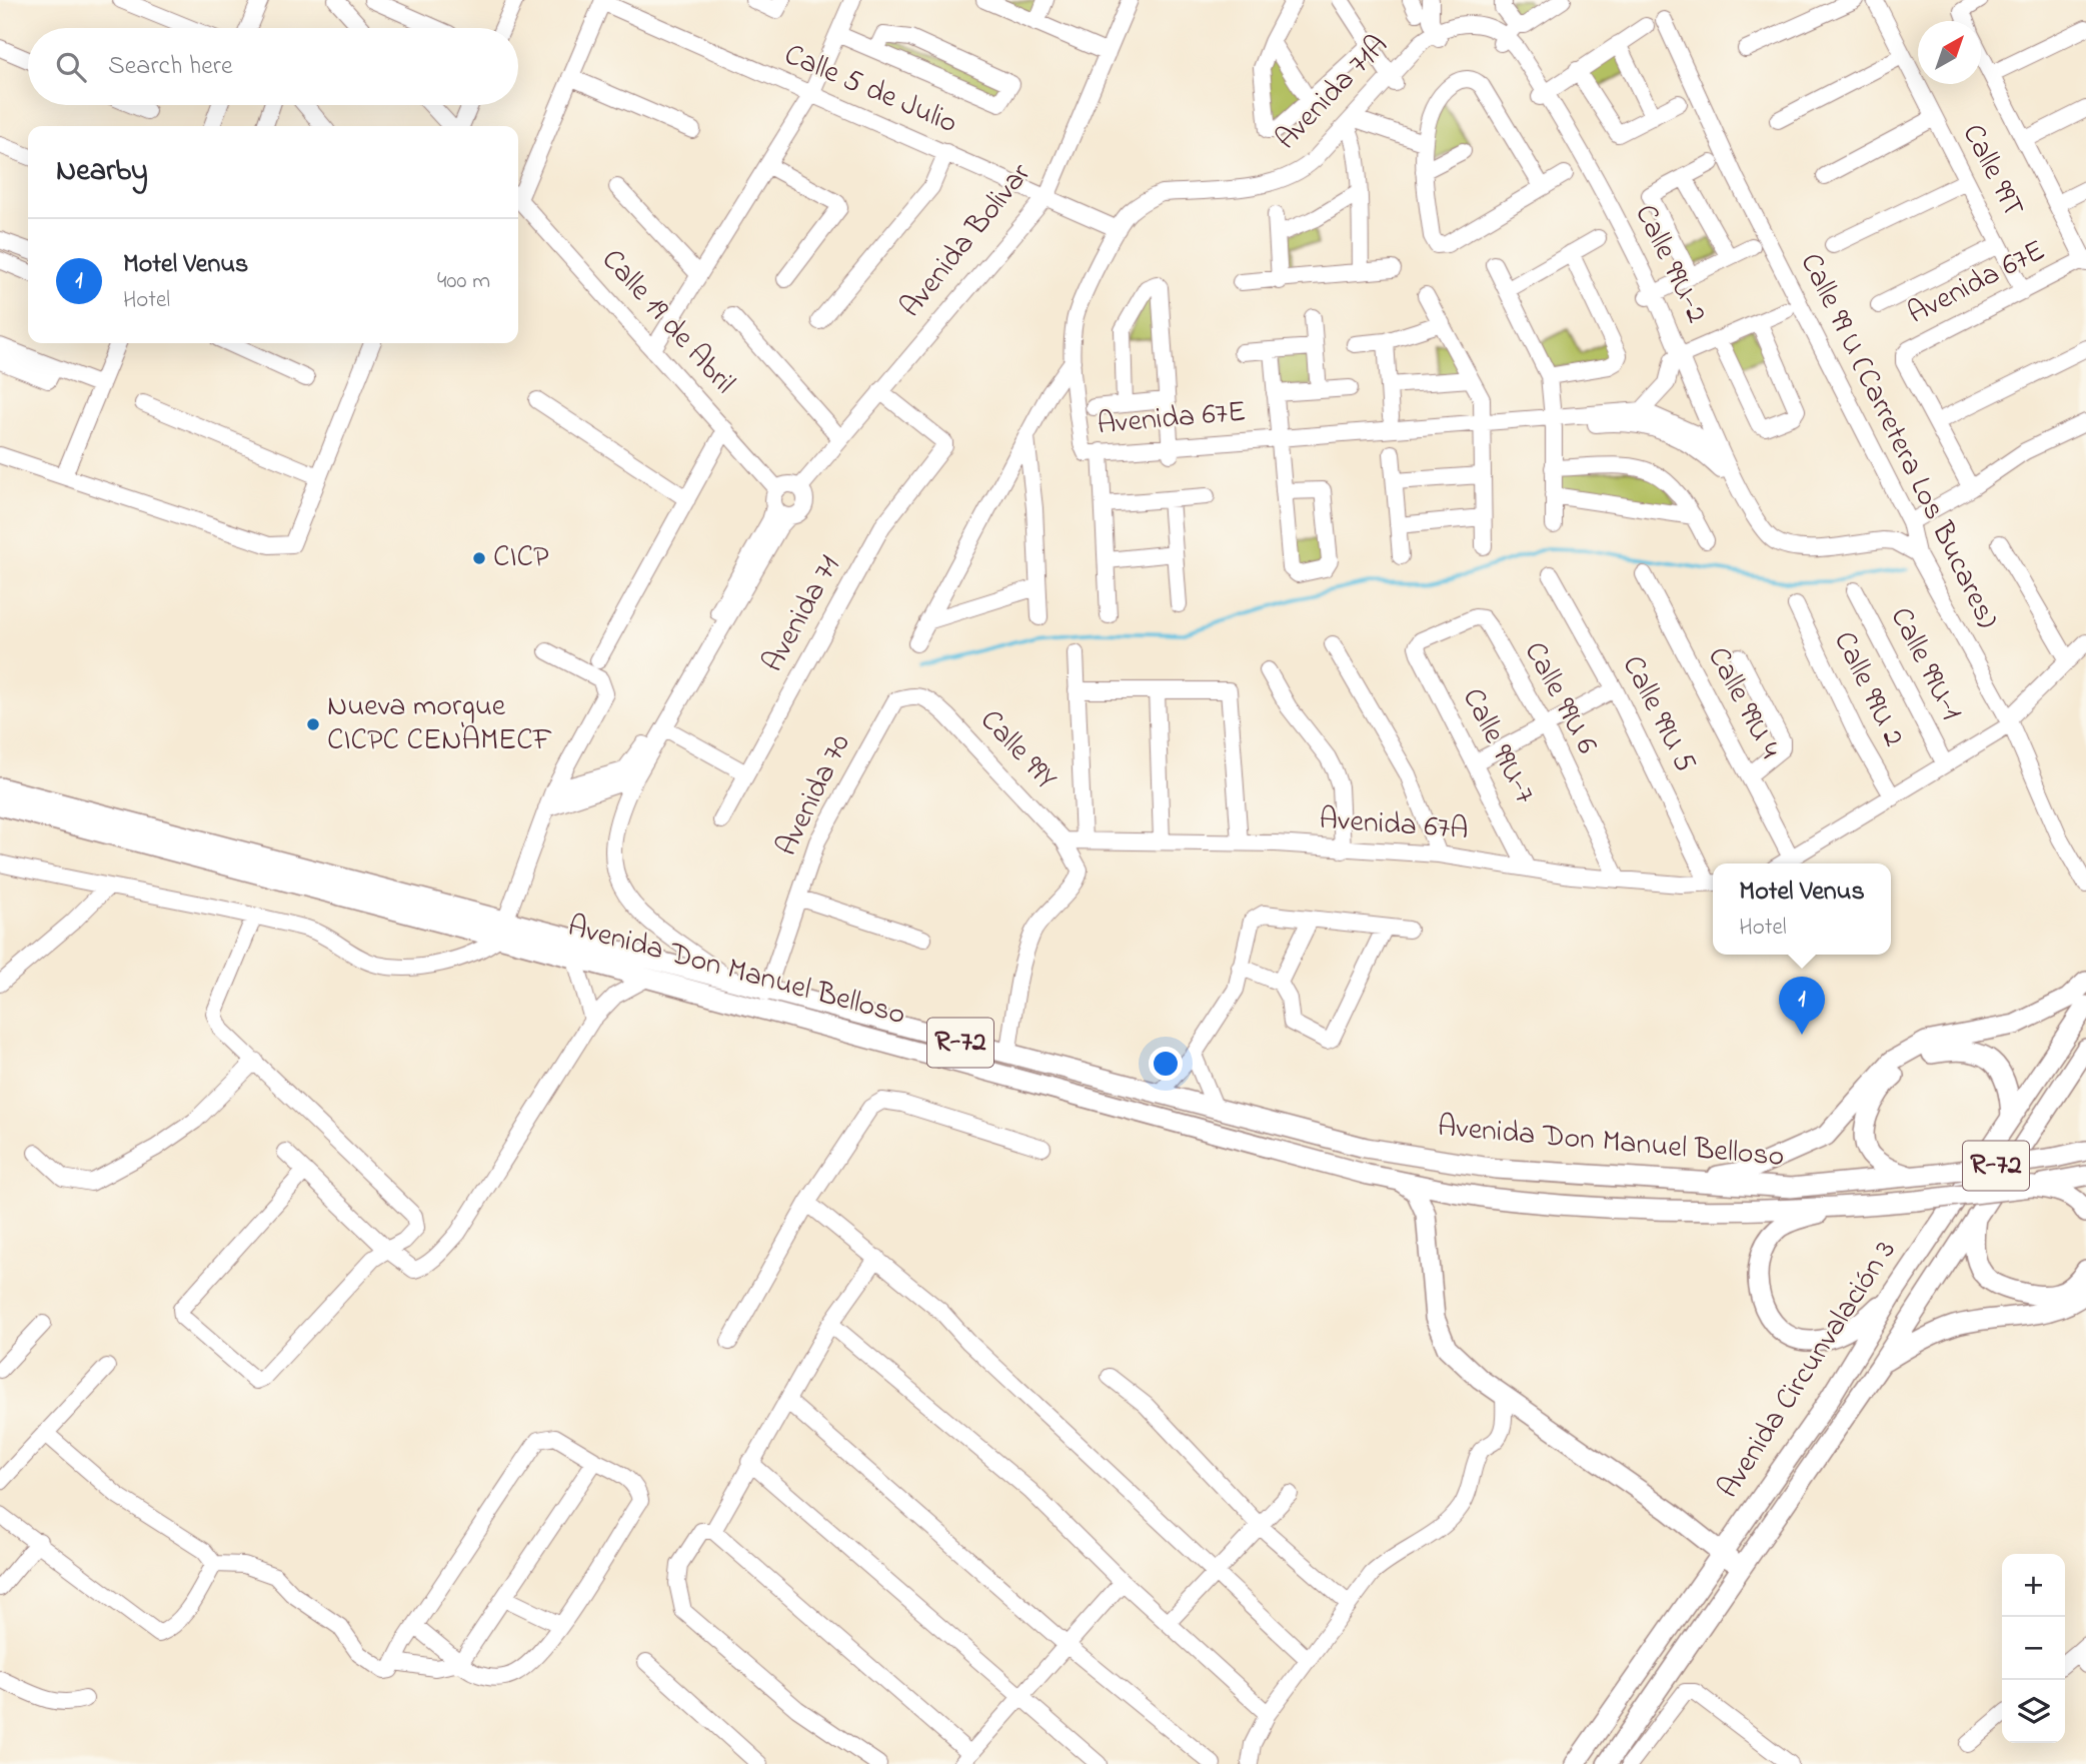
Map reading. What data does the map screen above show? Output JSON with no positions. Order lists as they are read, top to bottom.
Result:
{
  "streets": {
    "main road": ["Avenida Don Manuel Belloso", "R-72", "Avenida Circunvalación 3"],
    "street": [
      "Calle 5 de Julio",
      "Avenida 71A",
      "Calle 99T",
      "Avenida Bolivar",
      "Calle 99U-2",
      "Avenida 67E",
      "Calle 19 de Abril",
      "Calle 99 U (Carretera Los Bucares)",
      "Avenida 71",
      "Calle 99U-1",
      "Calle 99U 2",
      "Calle 99U 6",
      "Calle 99U 4",
      "Calle 99U 5",
      "Calle 99U-7",
      "Calle 99Y",
      "Avenida 70",
      "Avenida 67A"
    ]
  },
  "crossings": [
    ["Calle 5 de Julio", "Avenida 71A"],
    ["Calle 5 de Julio", "Avenida Bolivar"],
    ["Calle 99T", "Avenida 67E"],
    ["Avenida Bolivar", "Calle 19 de Abril"],
    ["Avenida Bolivar", "Avenida 71"],
    ["Calle 99U-2", "Avenida 67E"],
    ["Calle 99U-2", "Calle 99 U (Carretera Los Bucares)"],
    ["Calle 99U 6", "Calle 99U-7"],
    ["Calle 99U 6", "Avenida 67A"],
    ["Calle 99U 5", "Avenida 67A"],
    ["Calle 99U-7", "Avenida 67A"],
    ["Calle 99Y", "Avenida 70"],
    ["Calle 99Y", "Avenida 67A"],
    ["Calle 99Y", "Avenida Don Manuel Belloso"],
    ["Avenida 70", "Avenida Don Manuel Belloso"],
    ["Avenida Don Manuel Belloso", "R-72"]
  ],
  "places": ["CICP", "Nueva morgue CICPC CENAMECF"],
  "north": "top right",
  "page": {
    "search": "Search here",
    "heading": "Nearby",
    "list": [
      {
        "mark": "1",
        "name": "Motel Venus",
        "note": "Hotel",
        "value": "400 m"
      }
    ],
    "popup": ["Motel Venus", "Hotel"],
    "pins": "1",
    "map_buttons": ["+", "−"]
  }
}
